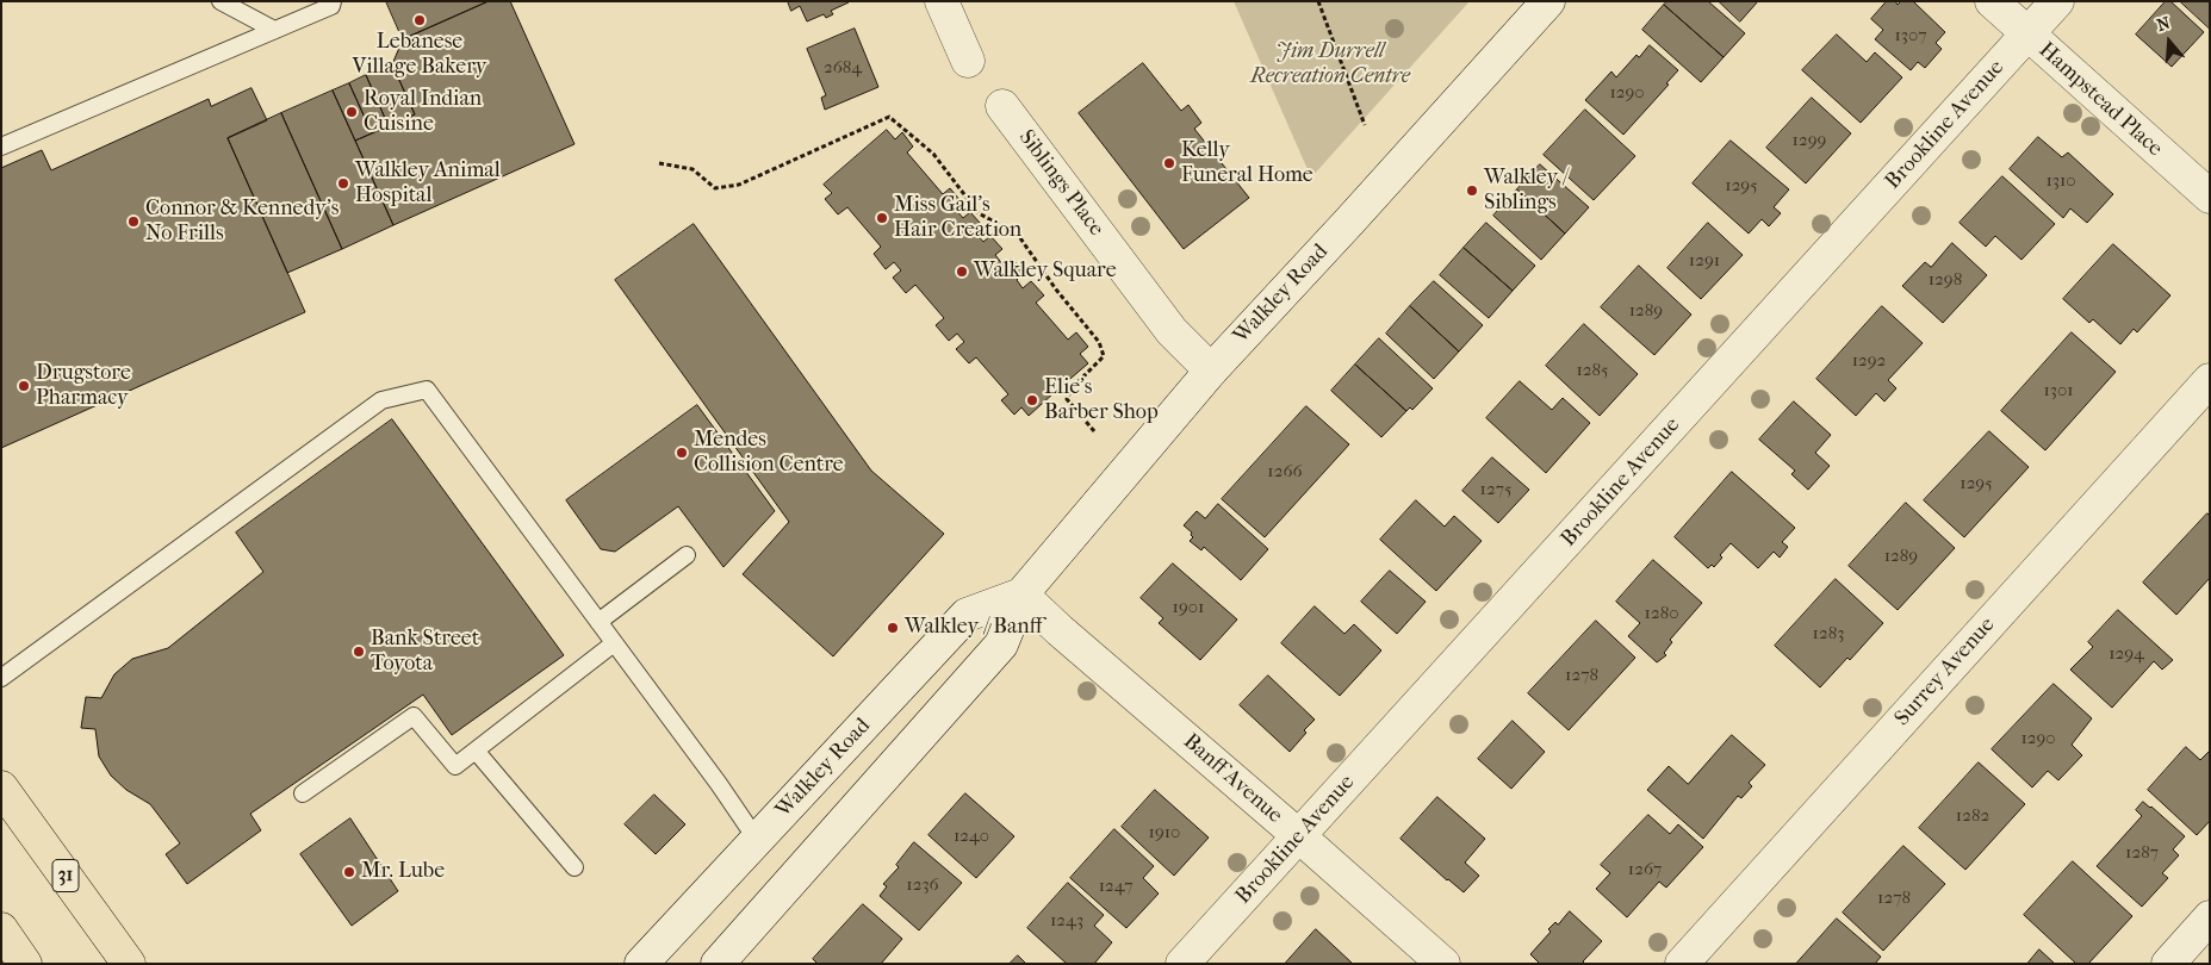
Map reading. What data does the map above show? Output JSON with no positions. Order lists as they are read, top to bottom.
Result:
{
  "streets": {
    "main road": ["31"],
    "street": [
      "Hampstead Place",
      "Brookline Avenue",
      "Siblings Place",
      "Walkley Road",
      "Surrey Avenue",
      "Banff Avenue"
    ]
  },
  "crossings": [
    ["Hampstead Place", "Brookline Avenue"],
    ["Brookline Avenue", "Banff Avenue"],
    ["Siblings Place", "Walkley Road"],
    ["Walkley Road", "Banff Avenue"]
  ],
  "parks": ["Jim Durrell Recreation Centre"],
  "places": [
    "Lebanese Village Bakery",
    "Royal Indian Cuisine",
    "Kelly Funeral Home",
    "Walkley Animal Hospital",
    "Walkley / Siblings",
    "Miss Gail's Hair Creation",
    "Connor & Kennedy's No Frills",
    "Walkley Square",
    "Drugstore Pharmacy",
    "Elie's Barber Shop",
    "Mendes Collision Centre",
    "Walkley / Banff",
    "Bank Street Toyota",
    "Mr. Lube"
  ],
  "house_numbers": [
    "1307",
    "2684",
    "1290",
    "1299",
    "1310",
    "1295",
    "1291",
    "1298",
    "1289",
    "1292",
    "1285",
    "1301",
    "1266",
    "1295",
    "1275",
    "1289",
    "1901",
    "1280",
    "1283",
    "1294",
    "1278",
    "1290",
    "1282",
    "1910",
    "1240",
    "1287",
    "1267",
    "1236",
    "1247",
    "1278",
    "1243"
  ],
  "north": "top"
}
